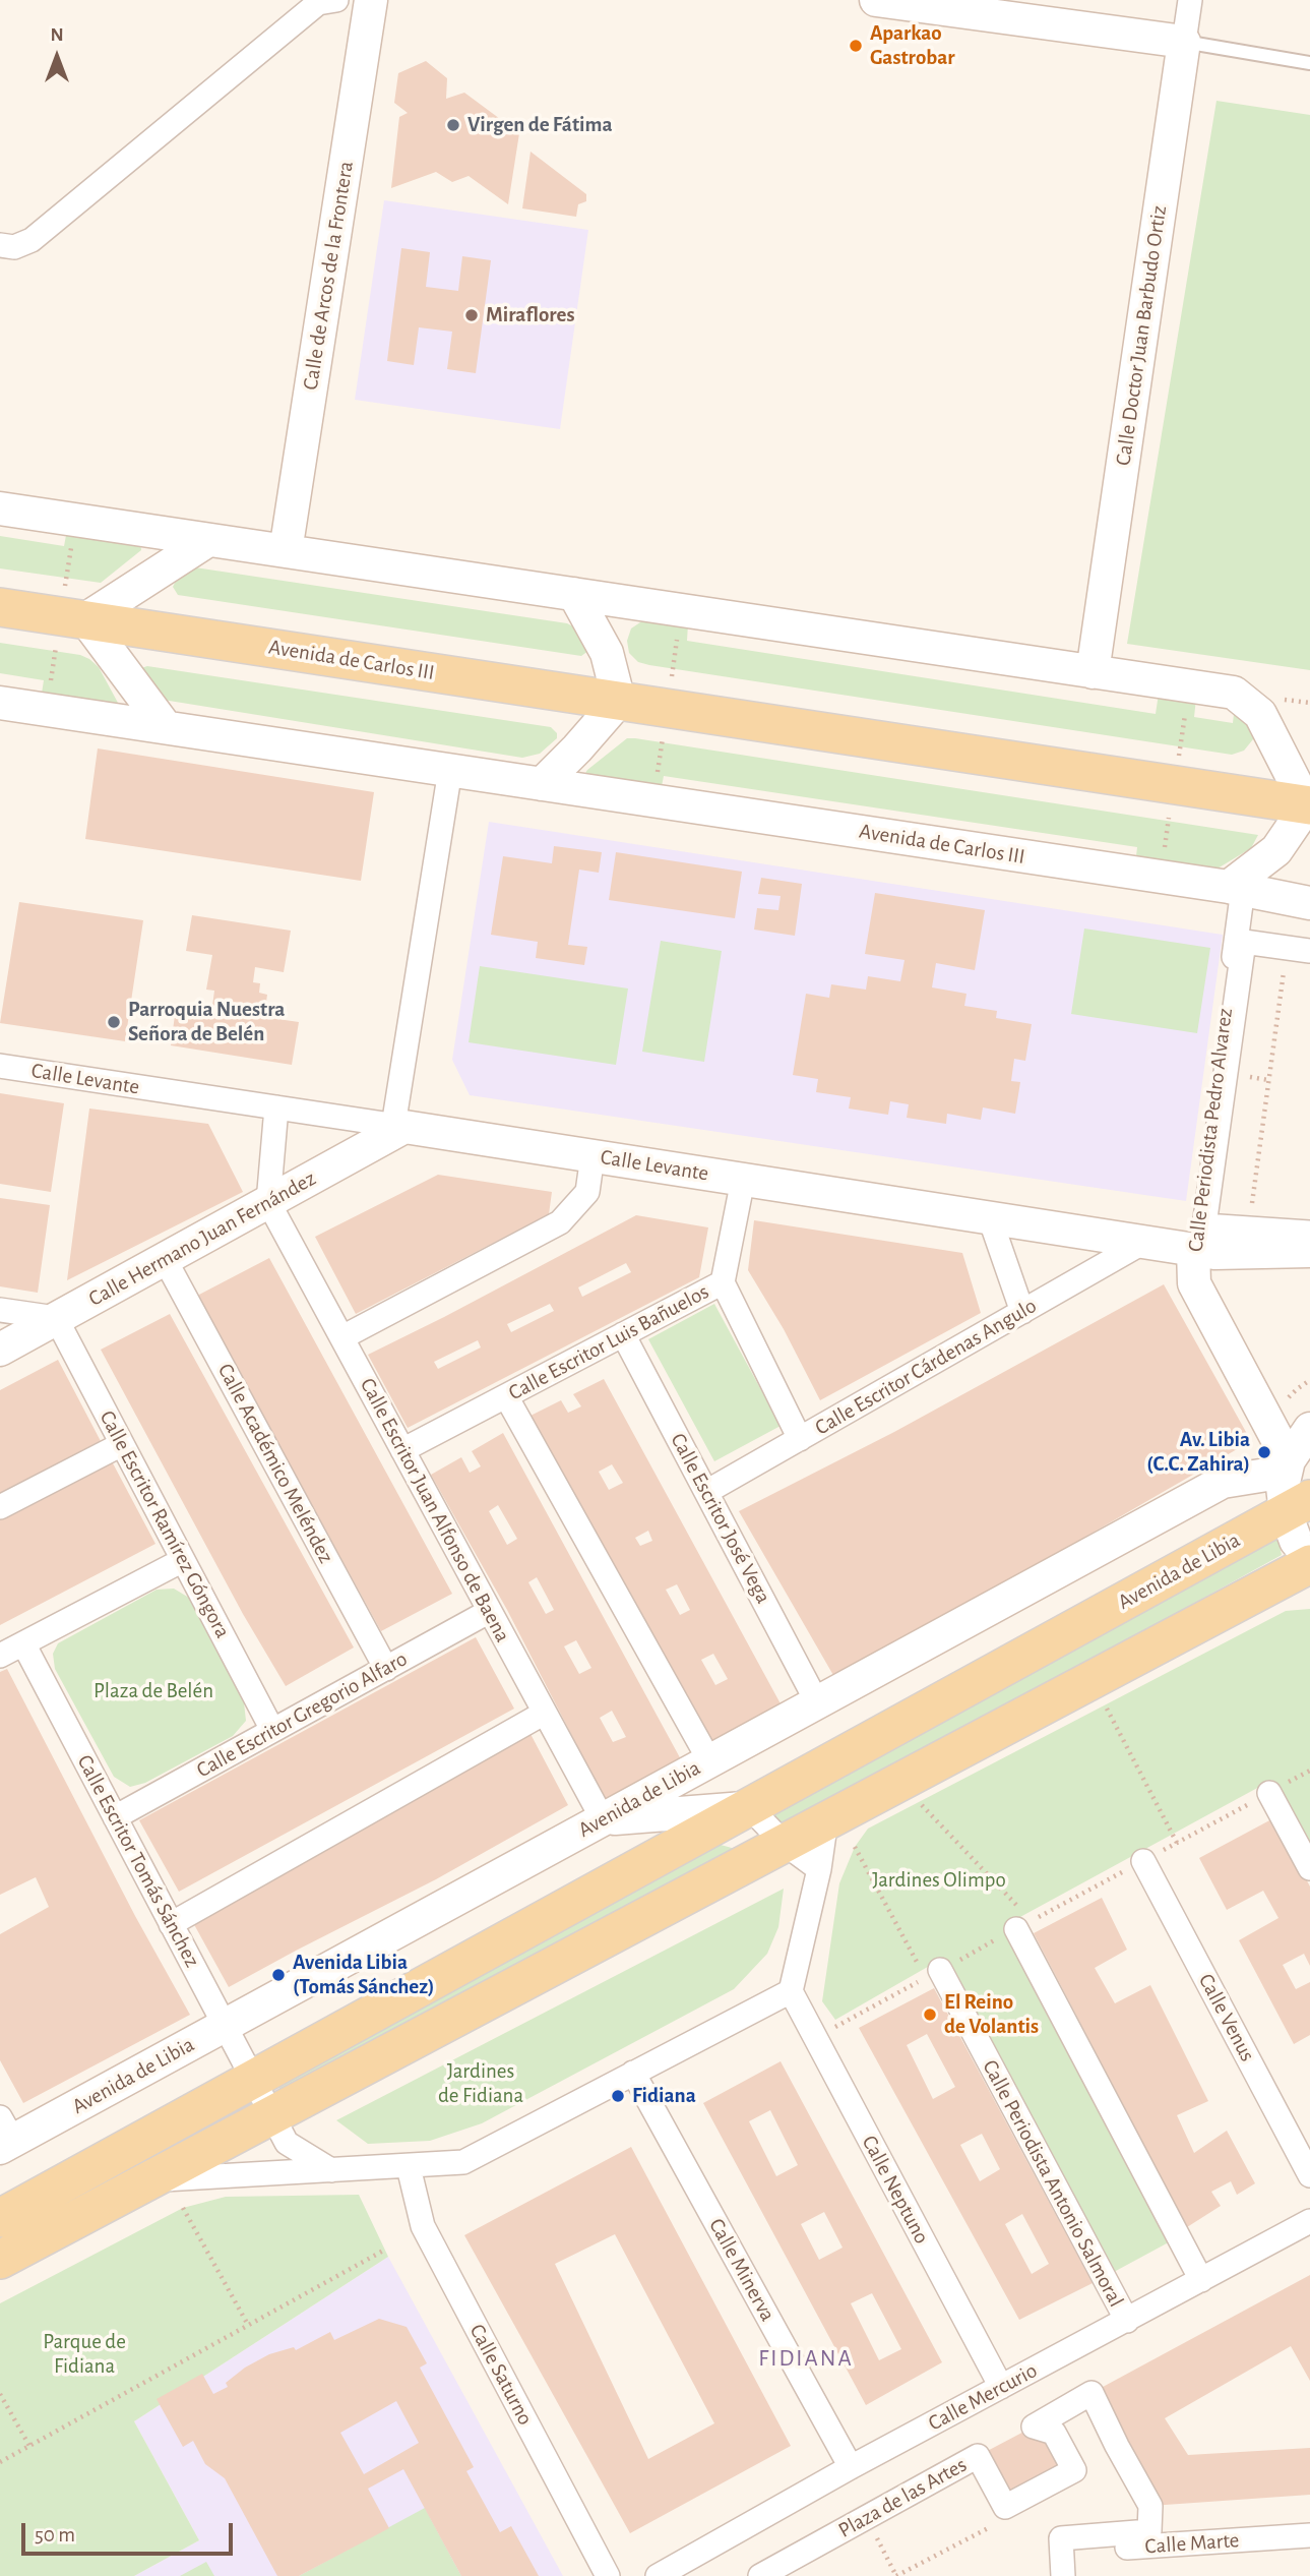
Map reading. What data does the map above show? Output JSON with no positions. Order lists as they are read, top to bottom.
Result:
{
  "streets": {
    "main road": ["Avenida de Carlos III", "Avenida de Libia"],
    "street": [
      "Calle de Arcos de la Frontera",
      "Calle Doctor Juan Barbudo Ortiz",
      "Calle Levante",
      "Calle Periodista Pedro Alvarez",
      "Calle Hermano Juan Fernández",
      "Calle Escritor Luis Bañuelos",
      "Calle Escritor Cárdenas Angulo",
      "Calle Académico Meléndez",
      "Calle Escritor Juan Alfonso de Baena",
      "Calle Escritor José Vega",
      "Calle Escritor Ramírez Góngora",
      "Calle Escritor Gregorio Alfaro",
      "Calle Escritor Tomás Sánchez",
      "Calle Venus",
      "Calle Periodista Antonio Salmoral",
      "Calle Neptuno",
      "Calle Minerva",
      "Calle Saturno",
      "Calle Mercurio",
      "Plaza de las Artes",
      "Calle Marte"
    ]
  },
  "crossings": [
    ["Avenida de Carlos III", "Calle Periodista Pedro Alvarez"],
    ["Calle Levante", "Calle Periodista Pedro Alvarez"],
    ["Calle Levante", "Calle Hermano Juan Fernández"],
    ["Calle Levante", "Calle Escritor Luis Bañuelos"],
    ["Calle Levante", "Calle Escritor Cárdenas Angulo"],
    ["Calle Periodista Pedro Alvarez", "Avenida de Libia"],
    ["Calle Hermano Juan Fernández", "Calle Académico Meléndez"],
    ["Calle Hermano Juan Fernández", "Calle Escritor Juan Alfonso de Baena"],
    ["Calle Hermano Juan Fernández", "Calle Escritor Ramírez Góngora"],
    ["Calle Escritor Luis Bañuelos", "Calle Escritor Juan Alfonso de Baena"],
    ["Calle Escritor Luis Bañuelos", "Calle Escritor José Vega"],
    ["Calle Escritor Cárdenas Angulo", "Calle Escritor José Vega"],
    ["Calle Académico Meléndez", "Calle Escritor Gregorio Alfaro"],
    ["Calle Escritor Juan Alfonso de Baena", "Avenida de Libia"],
    ["Calle Escritor Juan Alfonso de Baena", "Calle Escritor Gregorio Alfaro"],
    ["Calle Escritor José Vega", "Avenida de Libia"],
    ["Calle Escritor Ramírez Góngora", "Calle Escritor Gregorio Alfaro"],
    ["Avenida de Libia", "Calle Escritor Tomás Sánchez"],
    ["Calle Escritor Gregorio Alfaro", "Calle Escritor Tomás Sánchez"],
    ["Calle Periodista Antonio Salmoral", "Calle Mercurio"],
    ["Calle Neptuno", "Calle Mercurio"],
    ["Calle Minerva", "Calle Mercurio"]
  ],
  "districts": ["FIDIANA"],
  "parks": [
    "Plaza de Belén",
    "Jardines Olimpo",
    "Jardines de Fidiana",
    "Parque de Fidiana"
  ],
  "places": [
    "Aparkao Gastrobar",
    "Virgen de Fátima",
    "Miraflores",
    "Parroquia Nuestra Señora de Belén",
    "Av. Libia (C.C. Zahira)",
    "Avenida Libia (Tomás Sánchez)",
    "El Reino de Volantis",
    "Fidiana"
  ],
  "scale_bar": "50 m",
  "north": "top"
}
